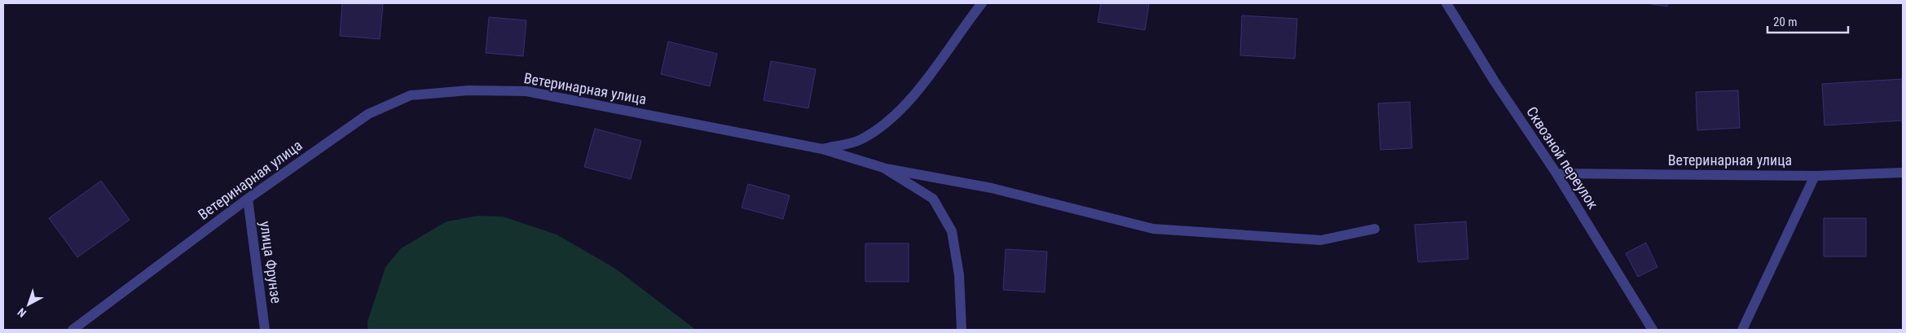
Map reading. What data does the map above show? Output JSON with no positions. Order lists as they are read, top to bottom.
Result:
{
  "streets": {
    "street": ["Ветеринарная улица", "Сквозной переулок", "улица Фрунзе"]
  },
  "crossings": [
    ["Ветеринарная улица", "Сквозной переулок"],
    ["Ветеринарная улица", "улица Фрунзе"]
  ],
  "scale_bar": "20 m",
  "north": "bottom left"
}
